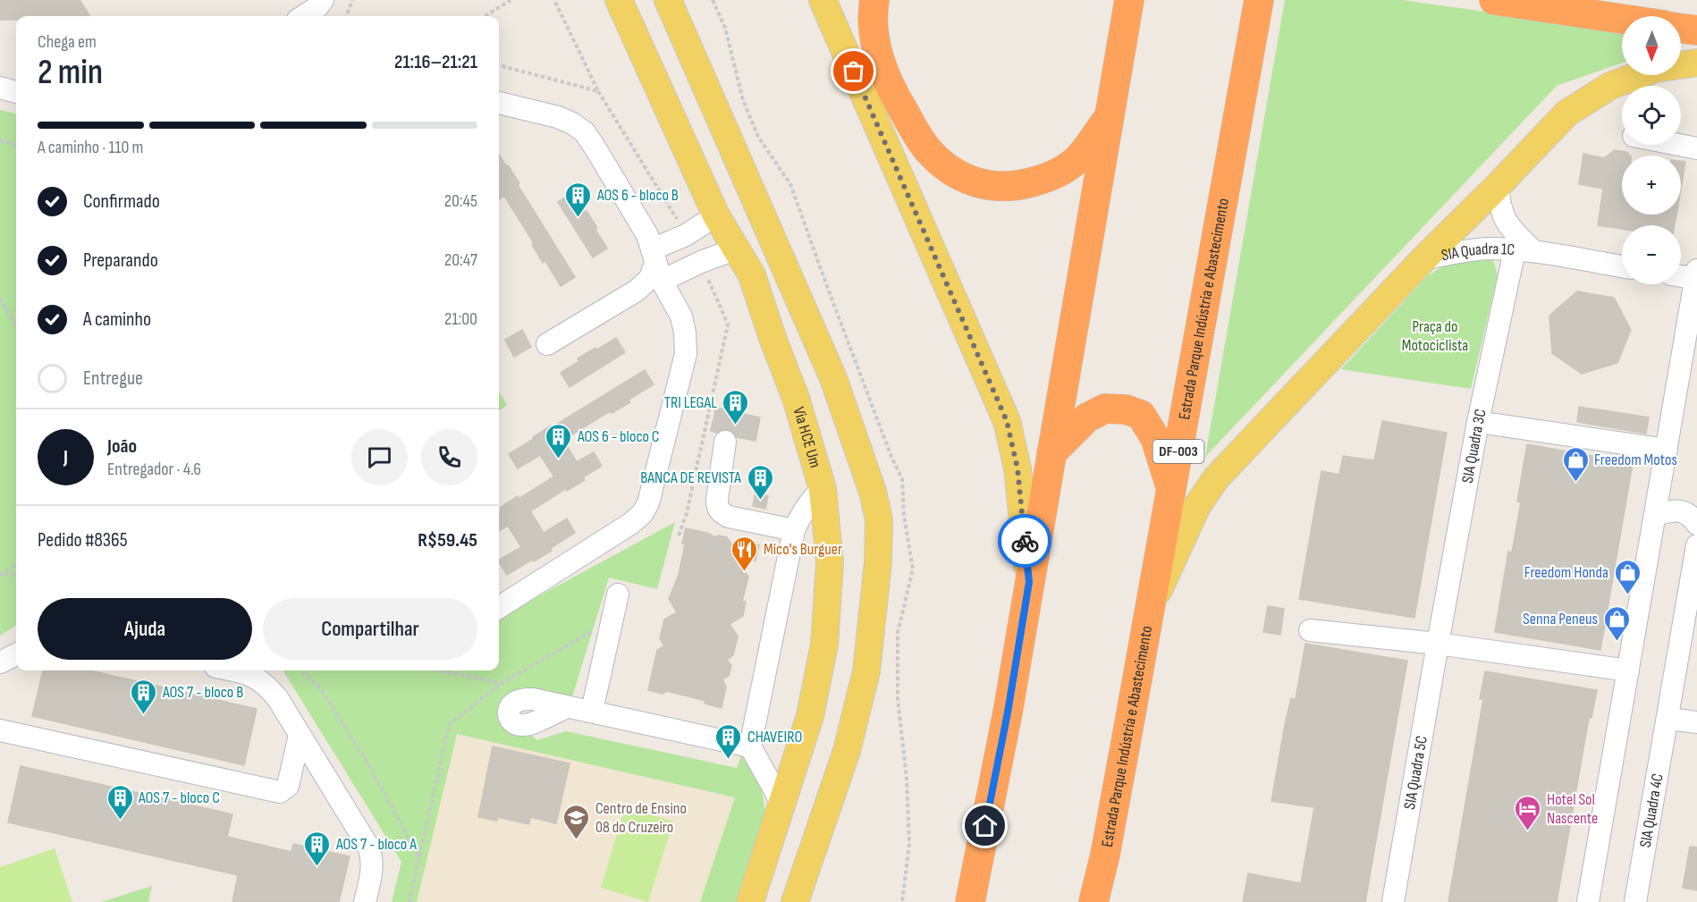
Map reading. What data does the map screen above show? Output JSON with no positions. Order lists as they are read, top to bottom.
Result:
{
  "streets": {
    "highway": ["Estrada Parque Indústria e Abastecimento", "DF-003"],
    "main road": ["Via HCE Um"],
    "street": [
      "SIA Quadra 1C",
      "SIA Quadra 3C",
      "SIA Quadra 5C",
      "SIA Quadra 4C"
    ]
  },
  "crossings": [
    ["SIA Quadra 1C", "SIA Quadra 3C"],
    ["SIA Quadra 3C", "SIA Quadra 5C"]
  ],
  "parks": ["Praça do Motociclista"],
  "places": {
    "building": [
      "AOS 6 - bloco B",
      "TRI LEGAL",
      "AOS 6 - bloco C",
      "BANCA DE REVISTA",
      "AOS 7 - bloco B",
      "CHAVEIRO",
      "AOS 7 - bloco C",
      "AOS 7 - bloco A"
    ],
    "shop": ["Freedom Motos", "Freedom Honda", "Senna Peneus"],
    "restaurant": ["Mico's Burguer"],
    "hotel": ["Hotel Sol Nascente"],
    "school or university": ["Centro de Ensino 08 do Cruzeiro"]
  },
  "north": "bottom",
  "page": {
    "map_buttons": ["+", "−"],
    "heading": ["2 min", "Chega em", "21:16–21:21"],
    "panel": [
      "João",
      "Entregador · 4.6",
      "Pedido #8365",
      "R$59.45"
    ],
    "bar": "A caminho · 110 m",
    "list": [
      ["Confirmado", "20:45"],
      ["Preparando", "20:47"],
      ["A caminho", "21:00"],
      "Entregue"
    ],
    "round": "J",
    "buttons": ["Ajuda", "Compartilhar"]
  }
}
